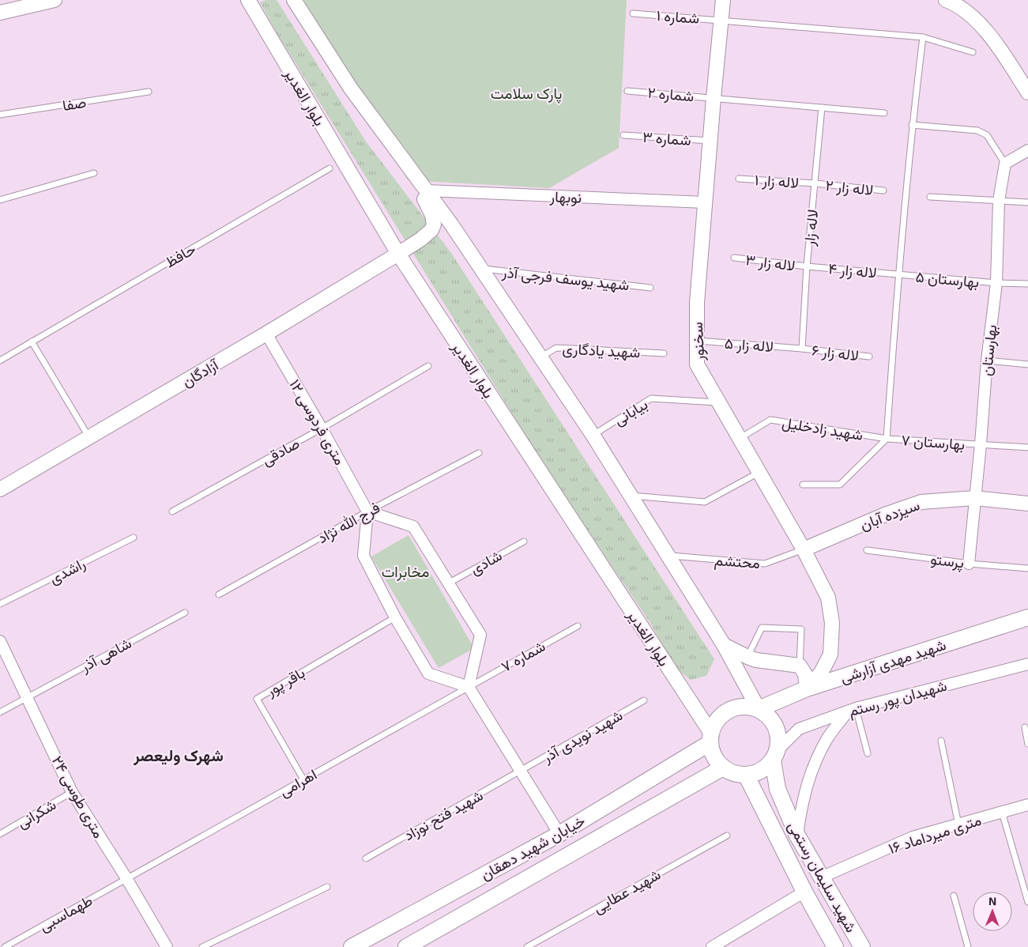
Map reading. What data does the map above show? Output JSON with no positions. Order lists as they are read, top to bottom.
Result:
{
  "streets": {
    "main road": ["شهید مهدی آزارشی", "خیابان شهید دهقان", "شهید سلیمان رستمی"],
    "street": [
      "بلوار الغدیر",
      "نوبهار",
      "سخنور",
      "بهارستان",
      "آزادگان",
      "۱۲ متری فردوسی",
      "سیزده آبان",
      "شهیدان پور رستم",
      "۲۴ متری طوسی",
      "۱۶ متری میرداماد"
    ],
    "lane": [
      "شماره ۱",
      "شماره ۲",
      "صفا",
      "شماره ۳",
      "لاله زار ۱",
      "لاله زار ۲",
      "لاله زار",
      "حافظ",
      "لاله زار ۳",
      "لاله زار ۴",
      "شهید یوسف فرجی آذر",
      "بهارستان ۵",
      "لاله زار ۵",
      "شهید یادگاری",
      "لاله زار ۶",
      "بیابانی",
      "شهید زادخلیل",
      "بهارستان ۷",
      "صادقی",
      "فرج الله نژاد",
      "پرستو",
      "محتشم",
      "شادی",
      "راشدی",
      "شاهی آذر",
      "شماره ۷",
      "باقر پور",
      "شهید نویدی آذر",
      "اهرامی",
      "شکرانی",
      "شهید فتح نوزاد",
      "شهید عطایی",
      "طهماسبی"
    ]
  },
  "crossings": [
    ["شماره ۱", "سخنور"],
    ["شماره ۲", "لاله زار"],
    ["شماره ۲", "سخنور"],
    ["بلوار الغدیر", "آزادگان"],
    ["بلوار الغدیر", "شهید مهدی آزارشی"],
    ["بلوار الغدیر", "شهیدان پور رستم"],
    ["بلوار الغدیر", "خیابان شهید دهقان"],
    ["بلوار الغدیر", "شهید سلیمان رستمی"],
    ["شماره ۳", "سخنور"],
    ["لاله زار ۱", "لاله زار ۲"],
    ["لاله زار ۱", "لاله زار"],
    ["لاله زار ۲", "لاله زار"],
    ["نوبهار", "سخنور"],
    ["لاله زار", "لاله زار ۳"],
    ["لاله زار", "لاله زار ۴"],
    ["لاله زار", "لاله زار ۵"],
    ["لاله زار", "لاله زار ۶"],
    ["لاله زار ۳", "لاله زار ۴"],
    ["لاله زار ۴", "بهارستان ۵"],
    ["بهارستان ۵", "بهارستان"],
    ["سخنور", "لاله زار ۵"],
    ["سخنور", "بیابانی"],
    ["سخنور", "شهید زادخلیل"],
    ["سخنور", "سیزده آبان"],
    ["سخنور", "محتشم"],
    ["سخنور", "شهید مهدی آزارشی"],
    ["لاله زار ۵", "لاله زار ۶"],
    ["بهارستان", "بهارستان ۷"],
    ["بهارستان", "سیزده آبان"],
    ["بهارستان", "پرستو"],
    ["آزادگان", "۱۲ متری فردوسی"],
    ["۱۲ متری فردوسی", "صادقی"],
    ["۱۲ متری فردوسی", "فرج الله نژاد"],
    ["شهید زادخلیل", "بهارستان ۷"],
    ["سیزده آبان", "محتشم"],
    ["شاهی آذر", "۲۴ متری طوسی"],
    ["شماره ۷", "اهرامی"],
    ["شهید مهدی آزارشی", "شهیدان پور رستم"],
    ["شهید مهدی آزارشی", "خیابان شهید دهقان"],
    ["شهید مهدی آزارشی", "شهید سلیمان رستمی"],
    ["باقر پور", "اهرامی"],
    ["شهیدان پور رستم", "خیابان شهید دهقان"],
    ["شهیدان پور رستم", "شهید سلیمان رستمی"],
    ["شهید نویدی آذر", "شهید فتح نوزاد"],
    ["اهرامی", "۲۴ متری طوسی"],
    ["اهرامی", "طهماسبی"],
    ["۲۴ متری طوسی", "شکرانی"],
    ["۲۴ متری طوسی", "طهماسبی"],
    ["۱۶ متری میرداماد", "شهید سلیمان رستمی"],
    ["خیابان شهید دهقان", "شهید سلیمان رستمی"]
  ],
  "districts": ["شهرک ولیعصر"],
  "parks": ["پارک سلامت", "مخابرات"],
  "north": "top"
}
